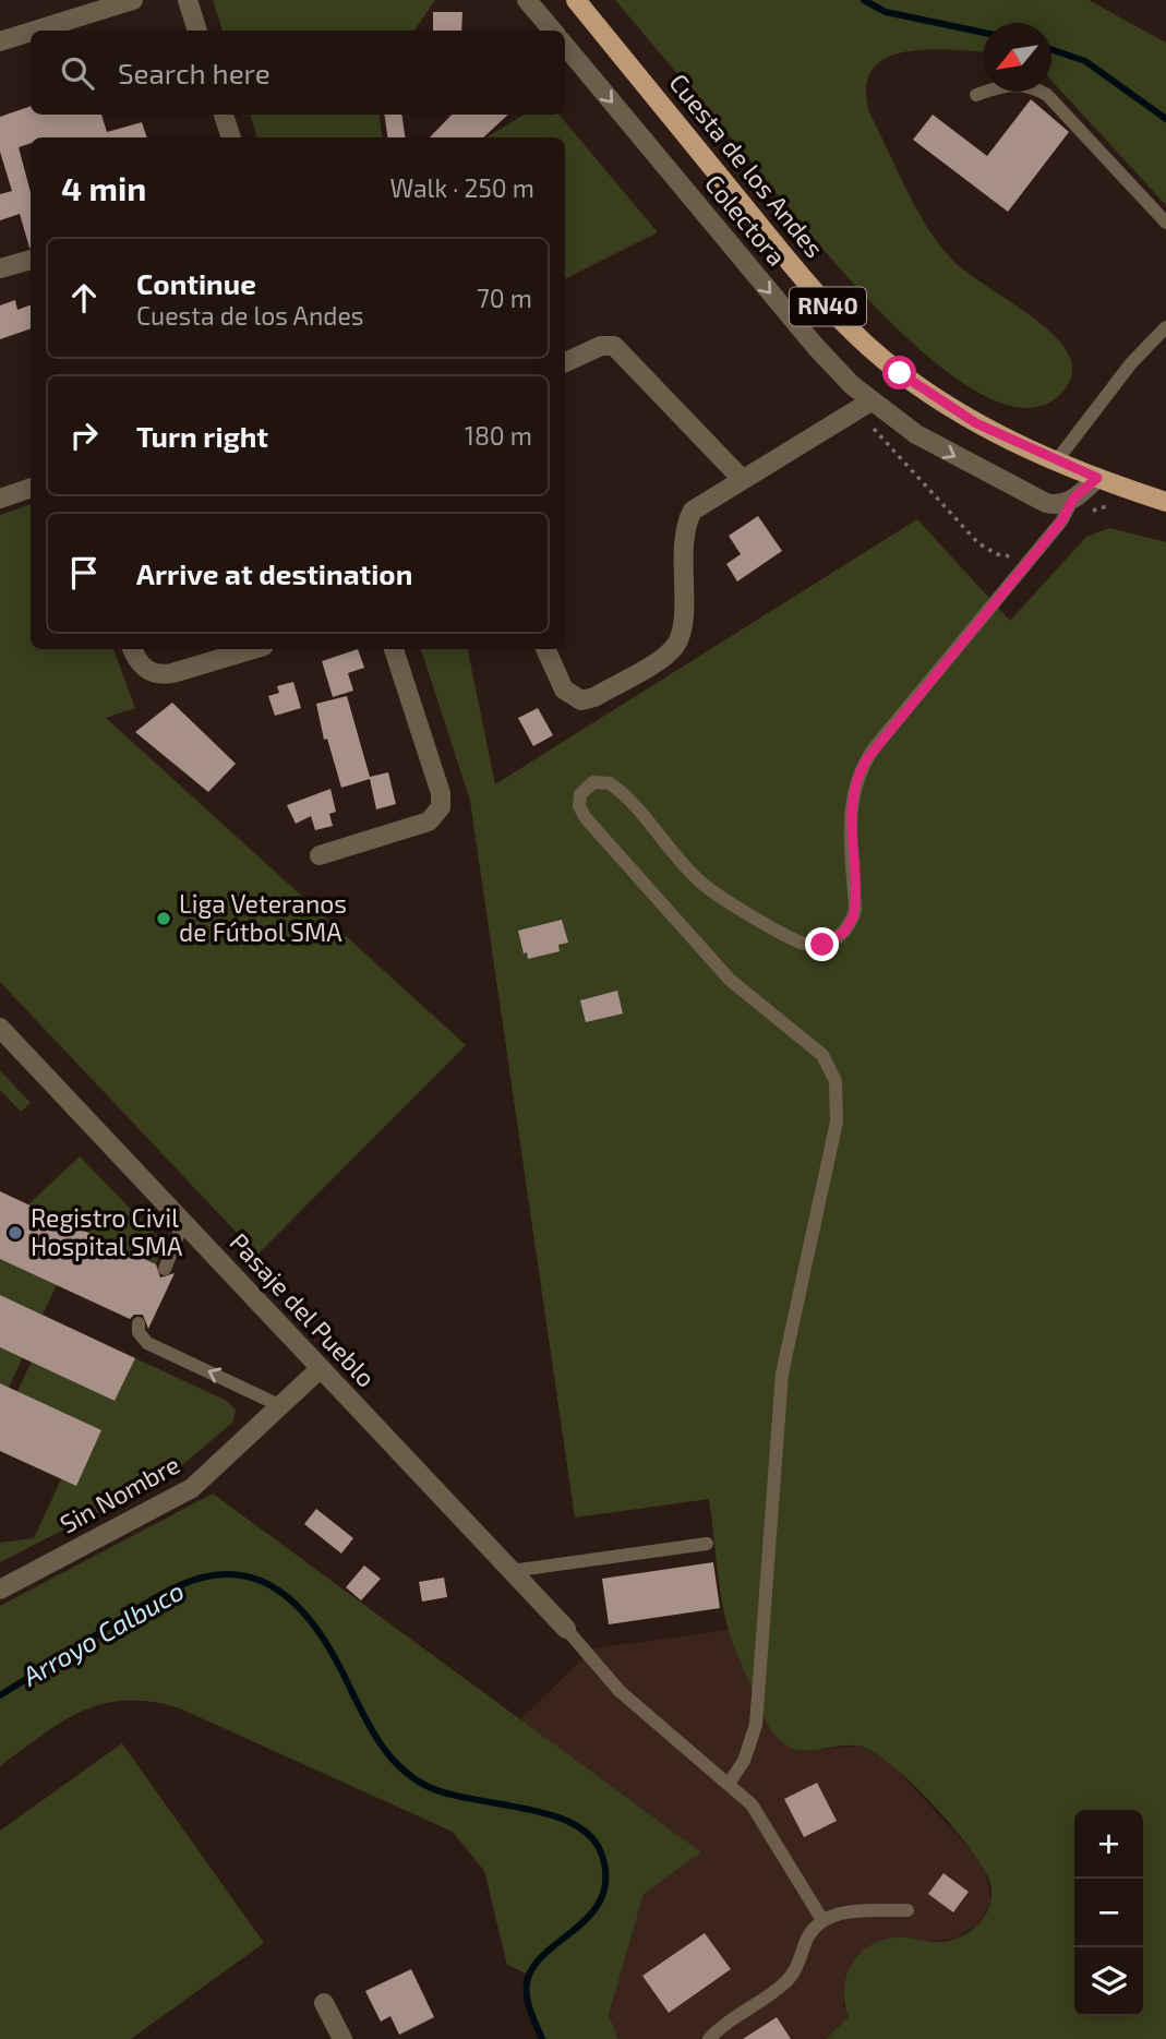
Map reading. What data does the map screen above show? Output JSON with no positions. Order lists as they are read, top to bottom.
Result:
{
  "streets": {
    "main road": ["Cuesta de los Andes", "RN40"],
    "street": ["Colectora", "Pasaje del Pueblo", "Sin Nombre"]
  },
  "crossings": [
    ["Pasaje del Pueblo", "Sin Nombre"]
  ],
  "one_way": ["Colectora"],
  "water": ["Arroyo Calbuco"],
  "places": ["Liga Veteranos de Fútbol SMA", "Registro Civil Hospital SMA"],
  "north": "bottom left",
  "page": {
    "search": "Search here",
    "heading": ["4 min", "Walk · 250 m"],
    "list": [
      ["Continue", "Cuesta de los Andes", "70 m"],
      ["Turn right", "180 m"],
      "Arrive at destination"
    ],
    "map_buttons": ["+", "−"]
  }
}
